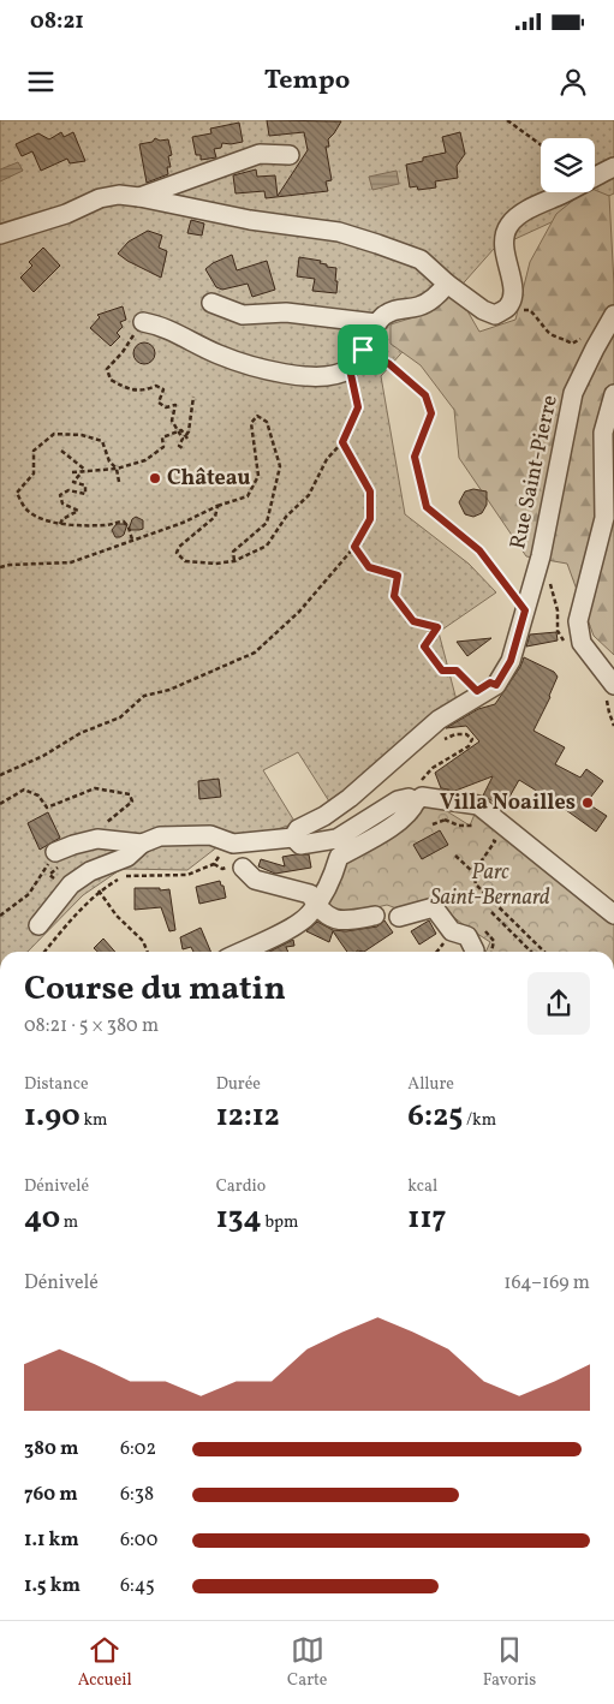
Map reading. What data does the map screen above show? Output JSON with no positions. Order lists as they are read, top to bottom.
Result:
{
  "streets": {
    "street": ["Rue Saint-Pierre"]
  },
  "parks": ["Parc Saint-Bernard"],
  "places": ["Château", "Villa Noailles"],
  "page": {
    "status": "08:21",
    "header": "Tempo",
    "heading": ["Course du matin", "08:21 · 5 × 380 m"],
    "stats": [
      ["Distance", "1.90 km"],
      ["Durée", "12:12"],
      ["Allure", "6:25 /km"],
      ["Dénivelé", "40 m"],
      ["Cardio", "134 bpm"],
      ["kcal", "117"]
    ],
    "chart": ["Dénivelé", "164–169 m"],
    "list": [
      {
        "name": "380 m",
        "note": "6:02"
      },
      {
        "name": "760 m",
        "note": "6:38"
      },
      {
        "name": "1.1 km",
        "note": "6:00"
      },
      {
        "name": "1.5 km",
        "note": "6:45"
      }
    ],
    "tabs": ["Accueil", "Carte", "Favoris"]
  }
}
